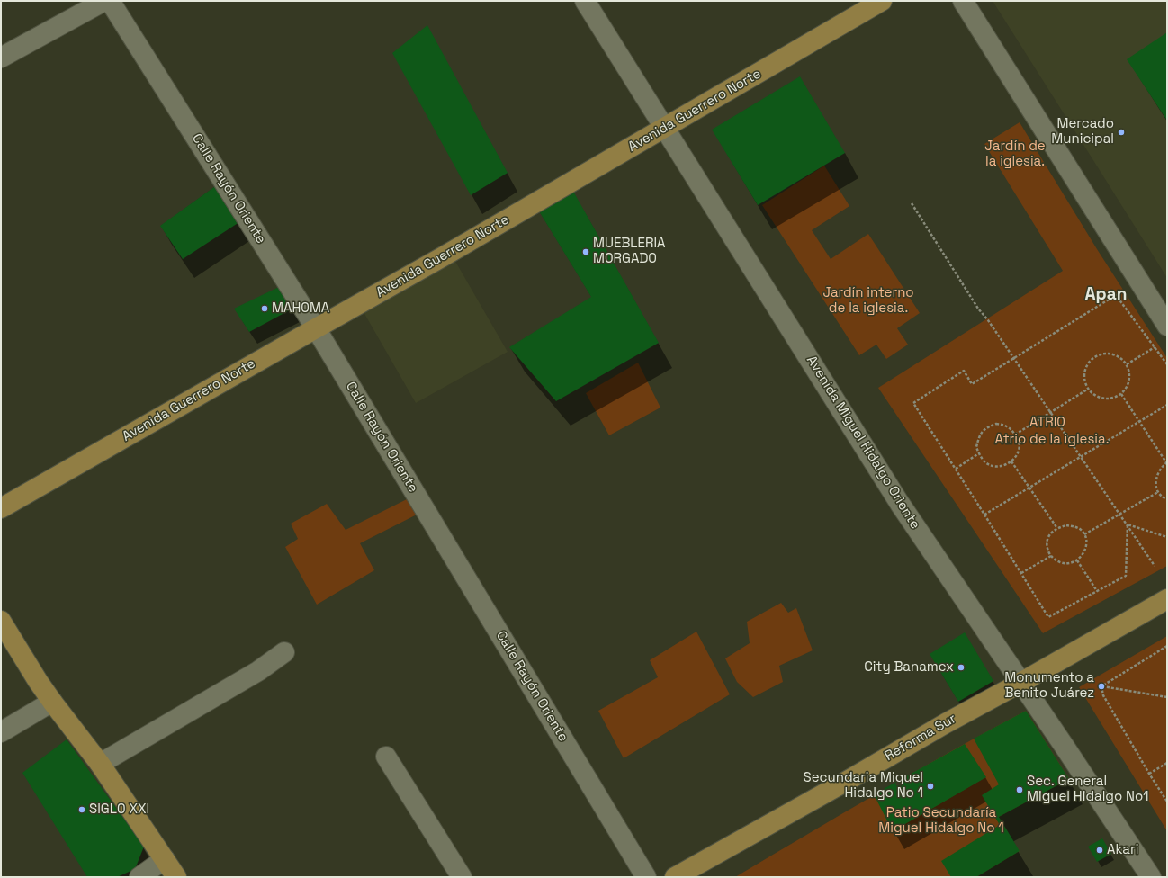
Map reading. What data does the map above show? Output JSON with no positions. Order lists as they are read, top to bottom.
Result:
{
  "streets": {
    "main road": ["Avenida Guerrero Norte", "Reforma Sur"],
    "street": ["Calle Rayón Oriente", "Avenida Miguel Hidalgo Oriente"]
  },
  "crossings": [
    ["Avenida Guerrero Norte", "Calle Rayón Oriente"],
    ["Avenida Guerrero Norte", "Avenida Miguel Hidalgo Oriente"],
    ["Avenida Miguel Hidalgo Oriente", "Reforma Sur"]
  ],
  "districts": ["Apan"],
  "parks": [
    "Jardín de la iglesia.",
    "Jardín interno de la iglesia.",
    "ATRI0",
    "Atrio de la iglesia.",
    "Patio Secundaría Miguel Hidalgo No 1"
  ],
  "places": [
    "Mercado Municipal",
    "MUEBLERIA M0RGAD0",
    "MAH0MA",
    "City Banamex",
    "Monumento a Benito Juárez",
    "Secundaria Miguel Hidalgo No 1",
    "Sec. General Miguel Hidalgo No1",
    "SIGL0 XXI",
    "Akari"
  ]
}
